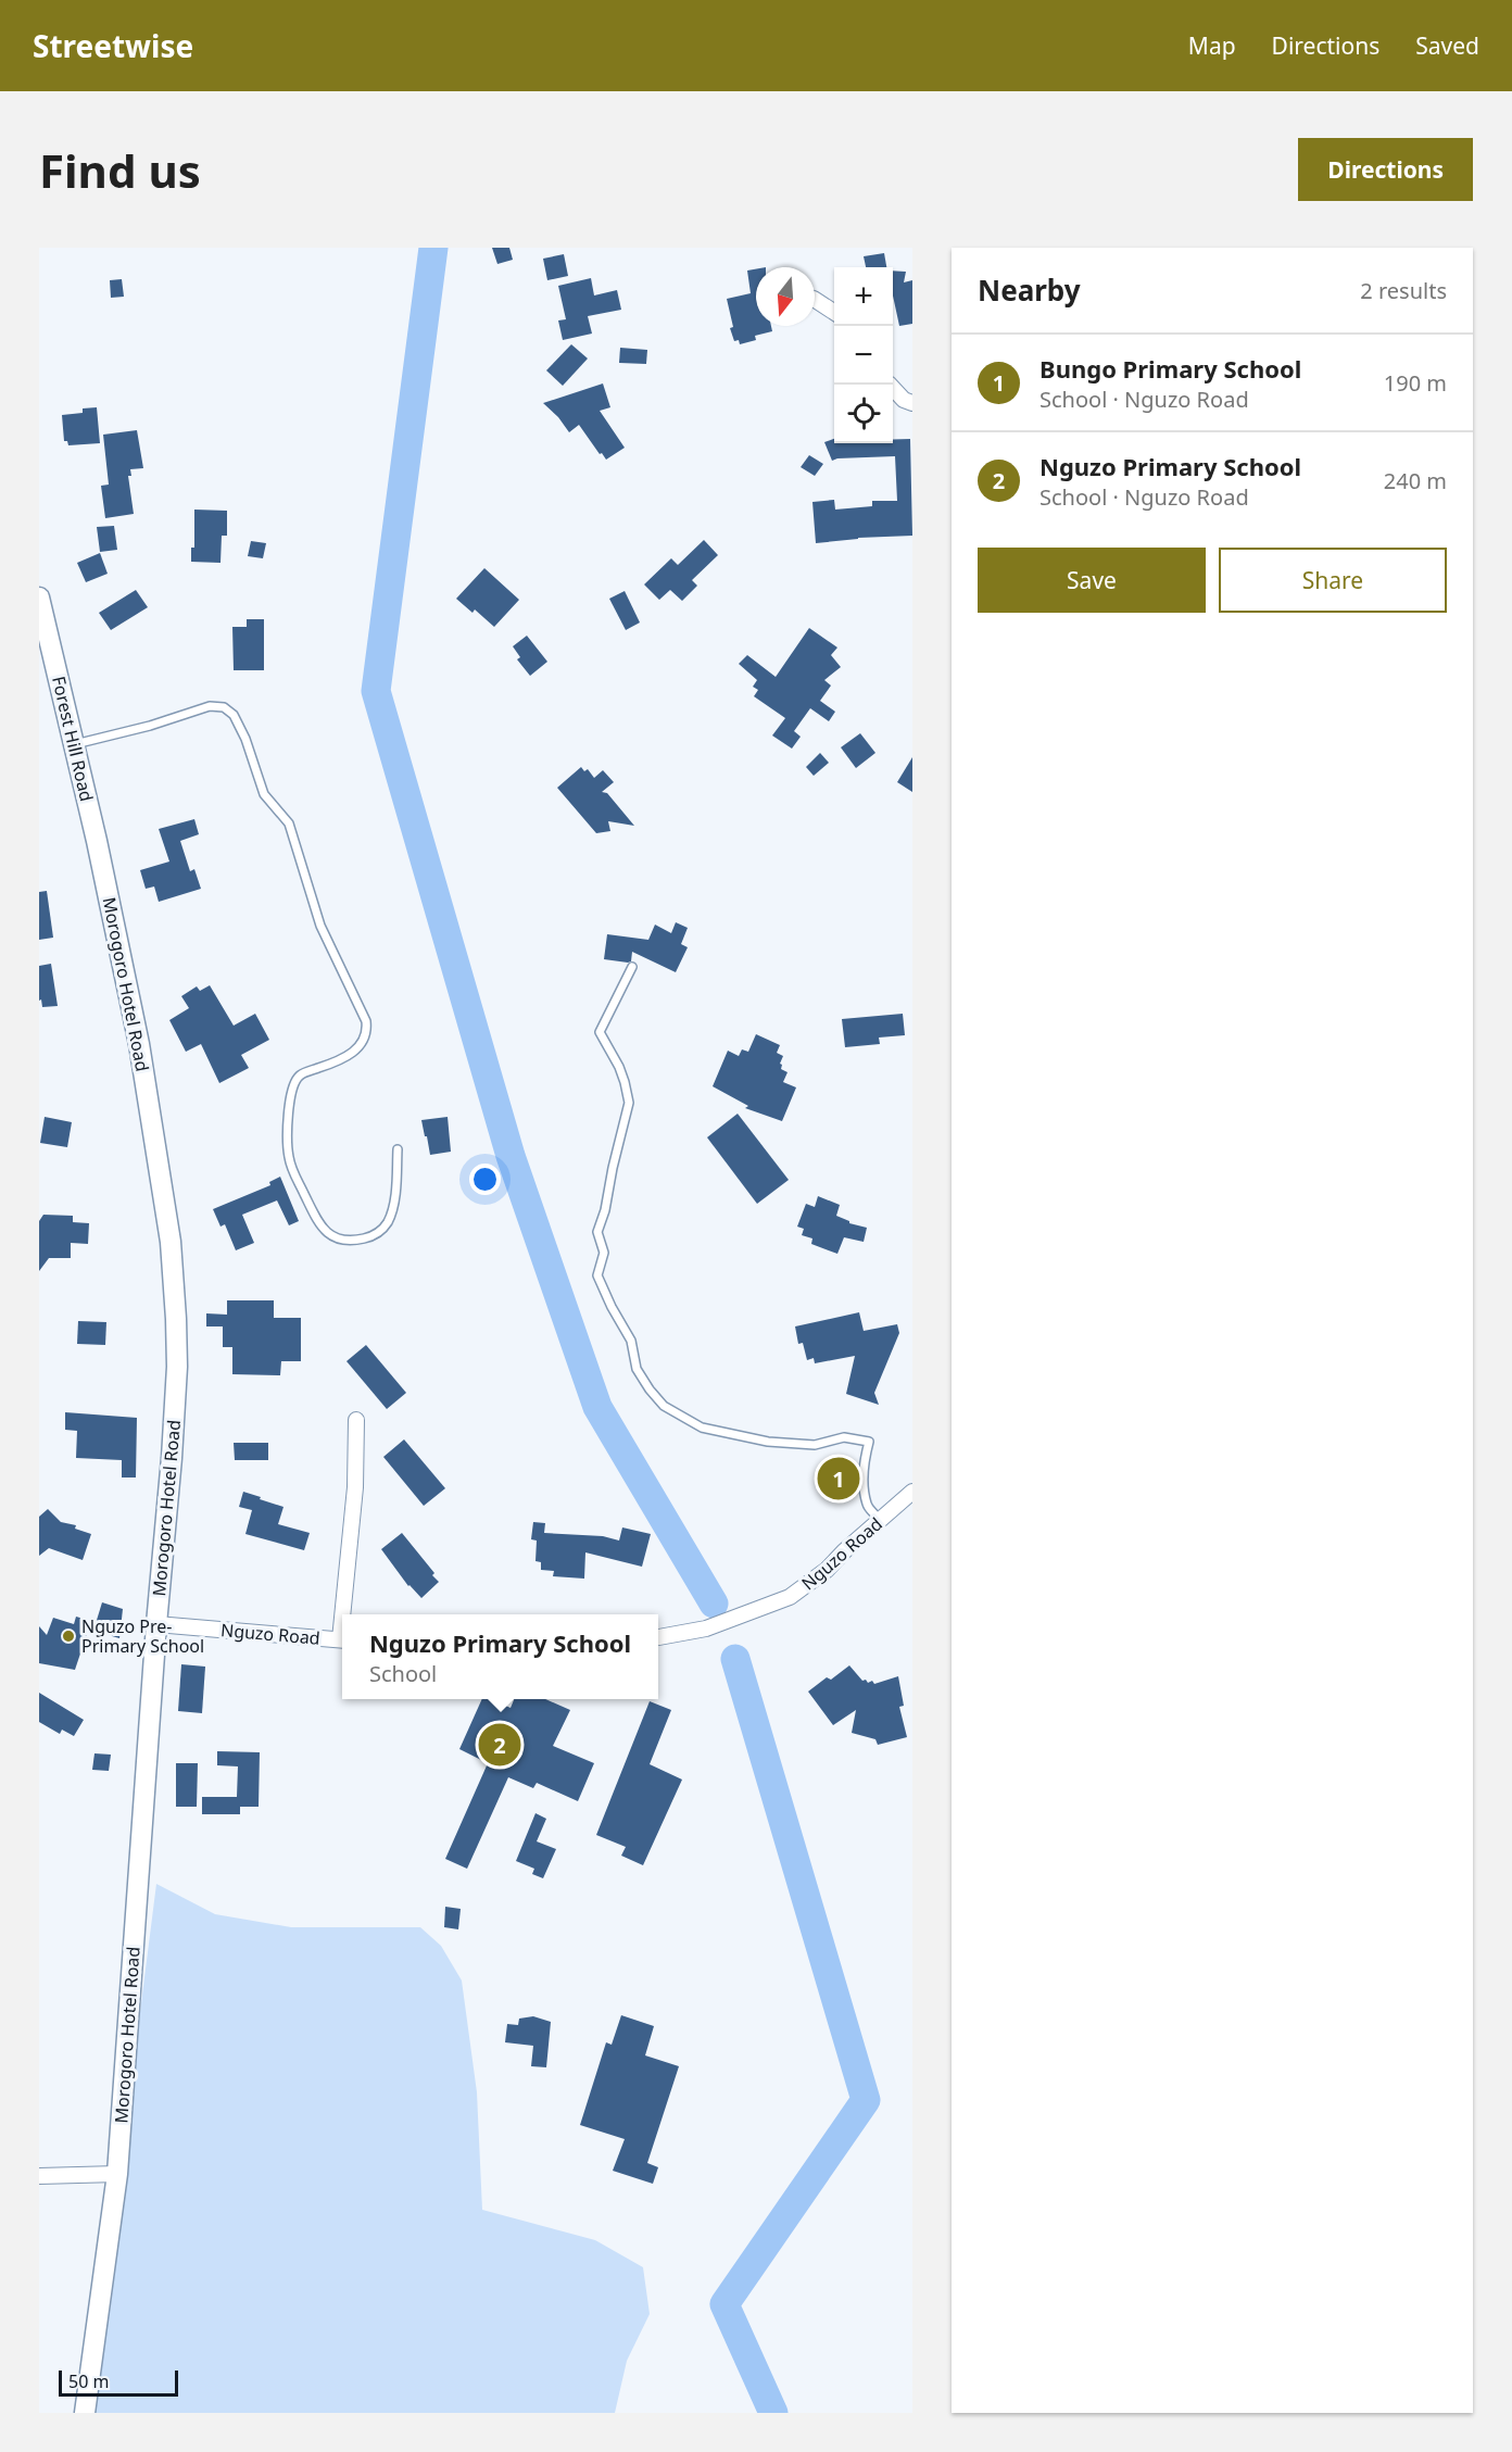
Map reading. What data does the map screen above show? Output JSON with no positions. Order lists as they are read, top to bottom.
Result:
{
  "streets": {
    "street": ["Forest Hill Road", "Morogoro Hotel Road", "Nguzo Road"]
  },
  "crossings": [
    ["Forest Hill Road", "Morogoro Hotel Road"],
    ["Morogoro Hotel Road", "Nguzo Road"]
  ],
  "places": ["Nguzo Pre- Primary School"],
  "scale_bar": "50 m",
  "north": "bottom",
  "page": {
    "header": "Streetwise",
    "nav": ["Map", "Directions", "Saved"],
    "buttons": [
      "Directions",
      ["Save", "Share"]
    ],
    "title": "Find us",
    "heading": ["Nearby", "2 results"],
    "map_buttons": ["+", "−"],
    "list": [
      {
        "mark": "1",
        "name": "Bungo Primary School",
        "note": "School · Nguzo Road",
        "value": "190 m"
      },
      {
        "mark": "2",
        "name": "Nguzo Primary School",
        "note": "School · Nguzo Road",
        "value": "240 m"
      }
    ],
    "pins": ["1", "2"],
    "popup": ["Nguzo Primary School", "School"],
    "scale": "50 m"
  }
}
